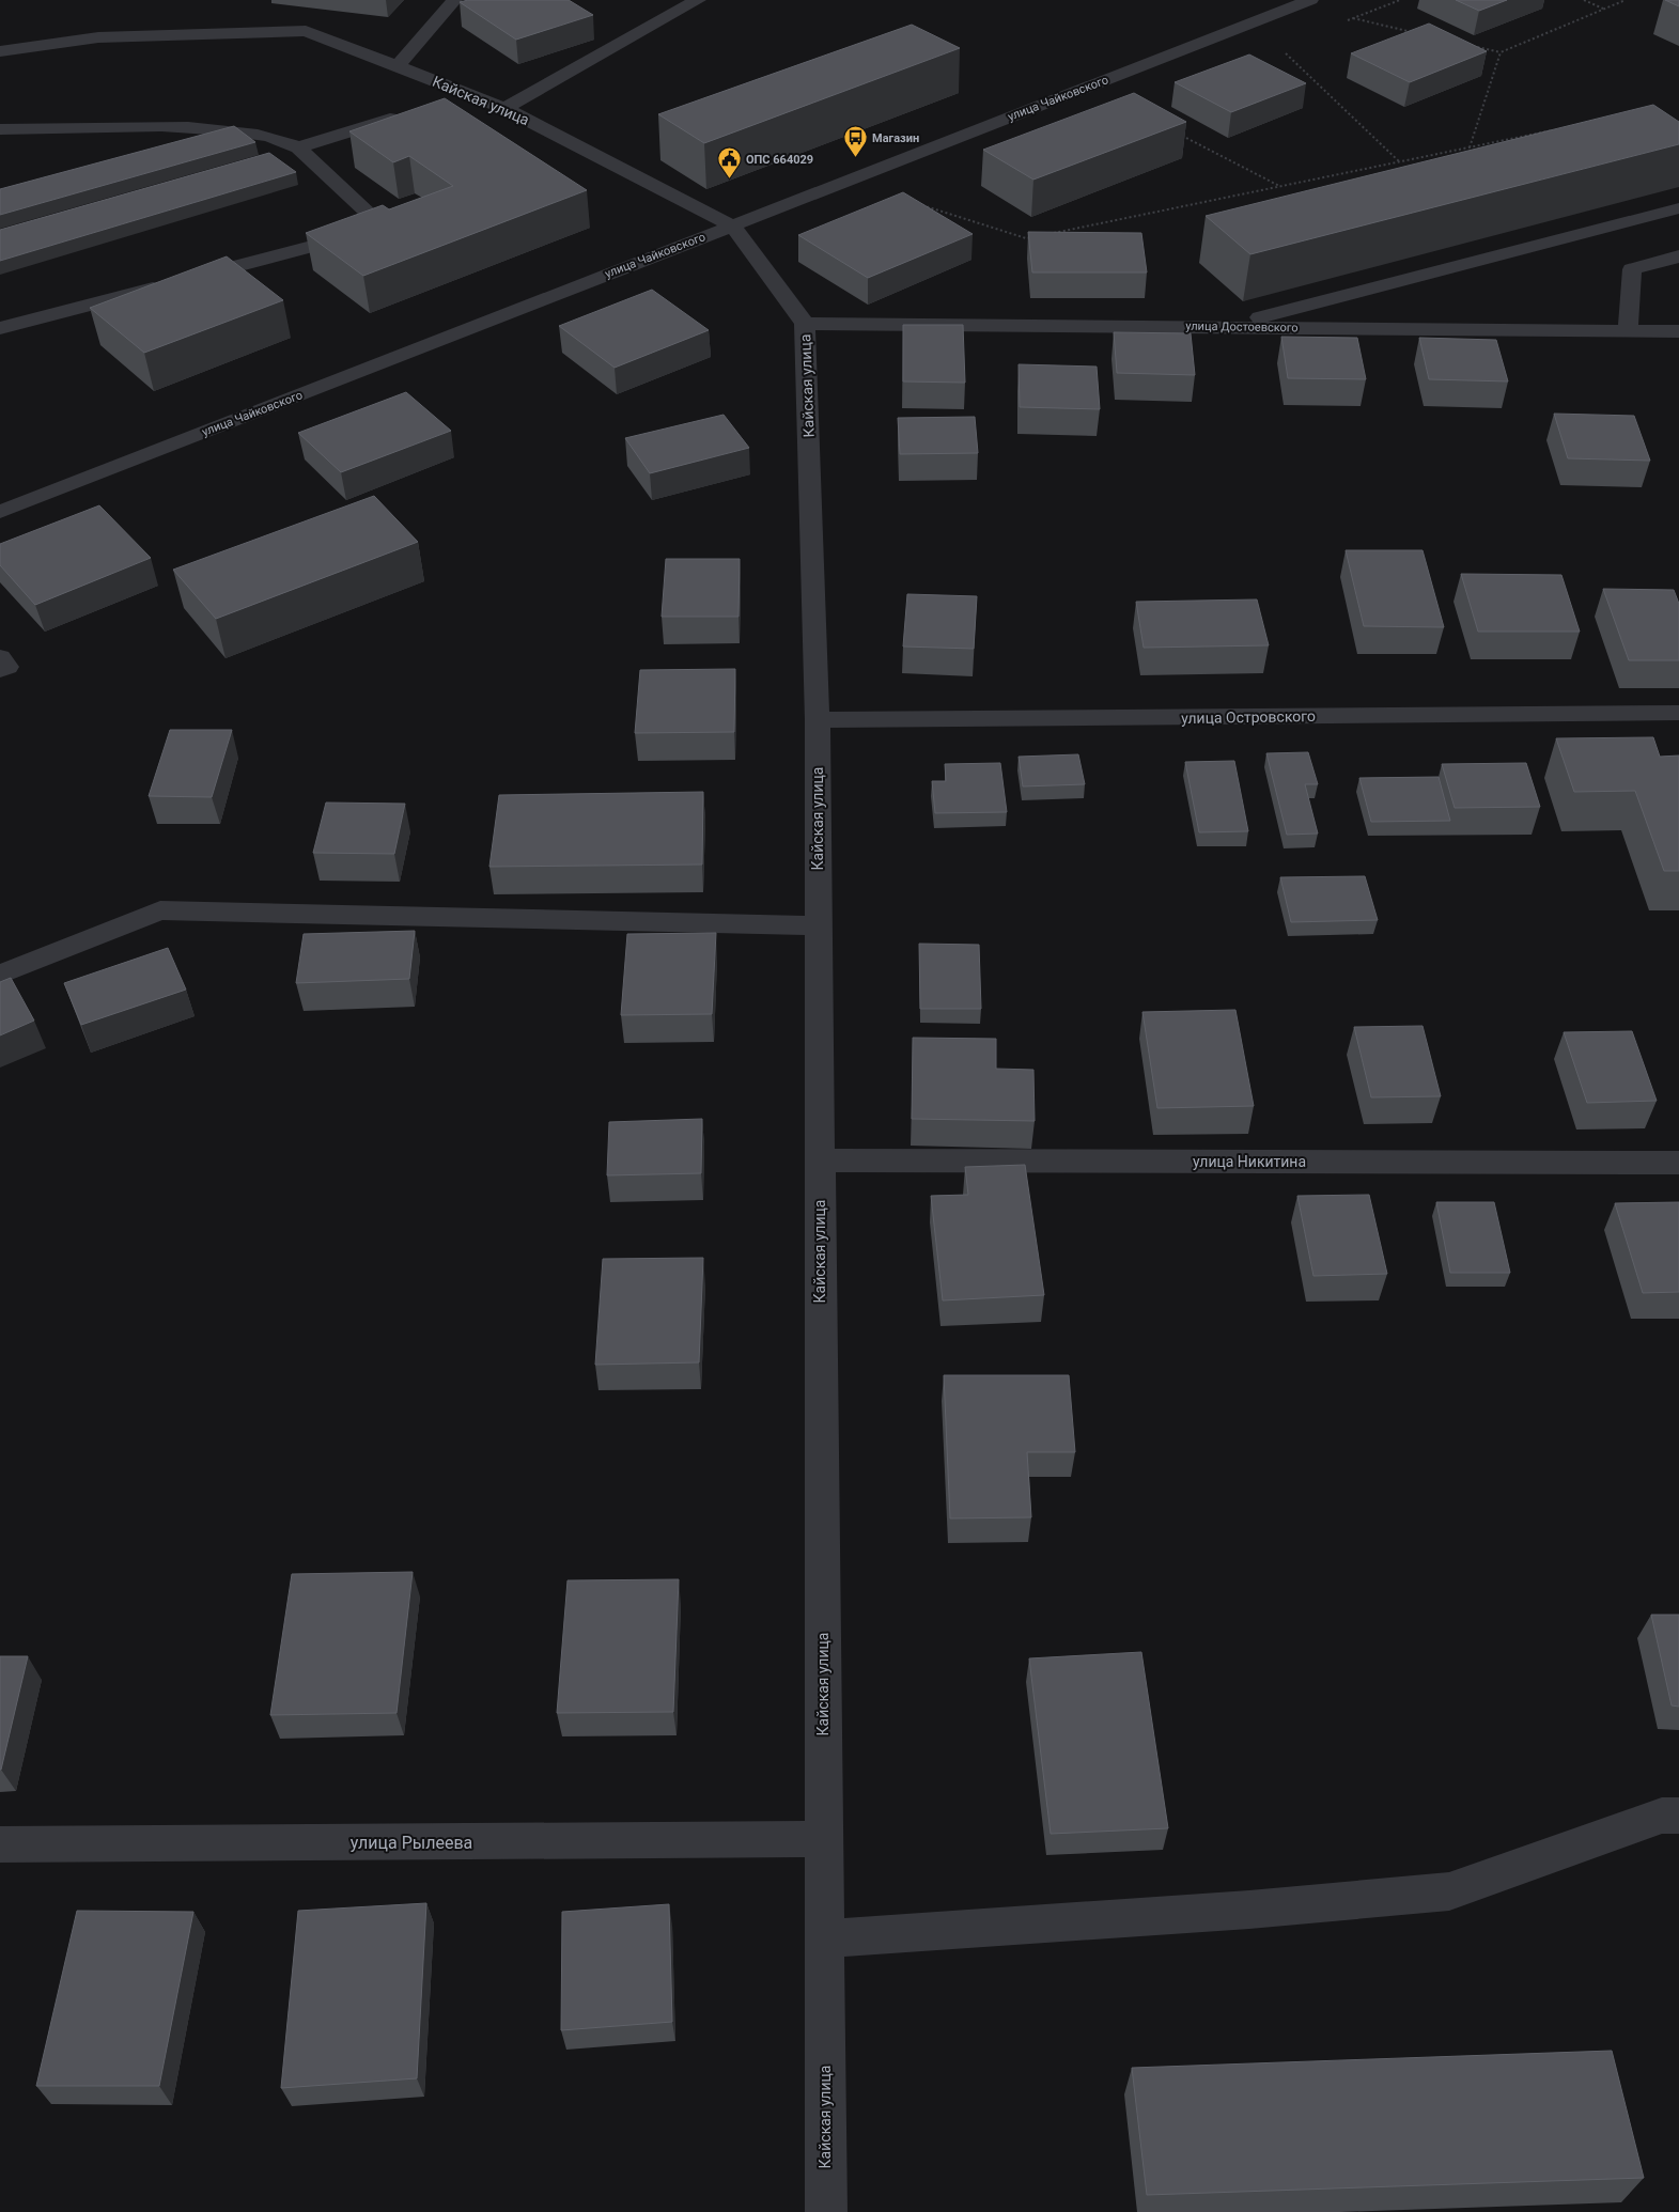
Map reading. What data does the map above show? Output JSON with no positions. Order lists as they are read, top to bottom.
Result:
{
  "streets": {
    "street": [
      "улица Чайковского",
      "Кайская улица",
      "улица Достоевского",
      "улица Островского",
      "улица Никитина",
      "улица Рылеева"
    ]
  },
  "crossings": [
    ["улица Чайковского", "Кайская улица"],
    ["Кайская улица", "улица Достоевского"],
    ["Кайская улица", "улица Островского"],
    ["Кайская улица", "улица Никитина"],
    ["Кайская улица", "улица Рылеева"]
  ],
  "places": {
    "bus stop": ["Магазин"],
    "public building": ["ОПС 664029"]
  }
}
